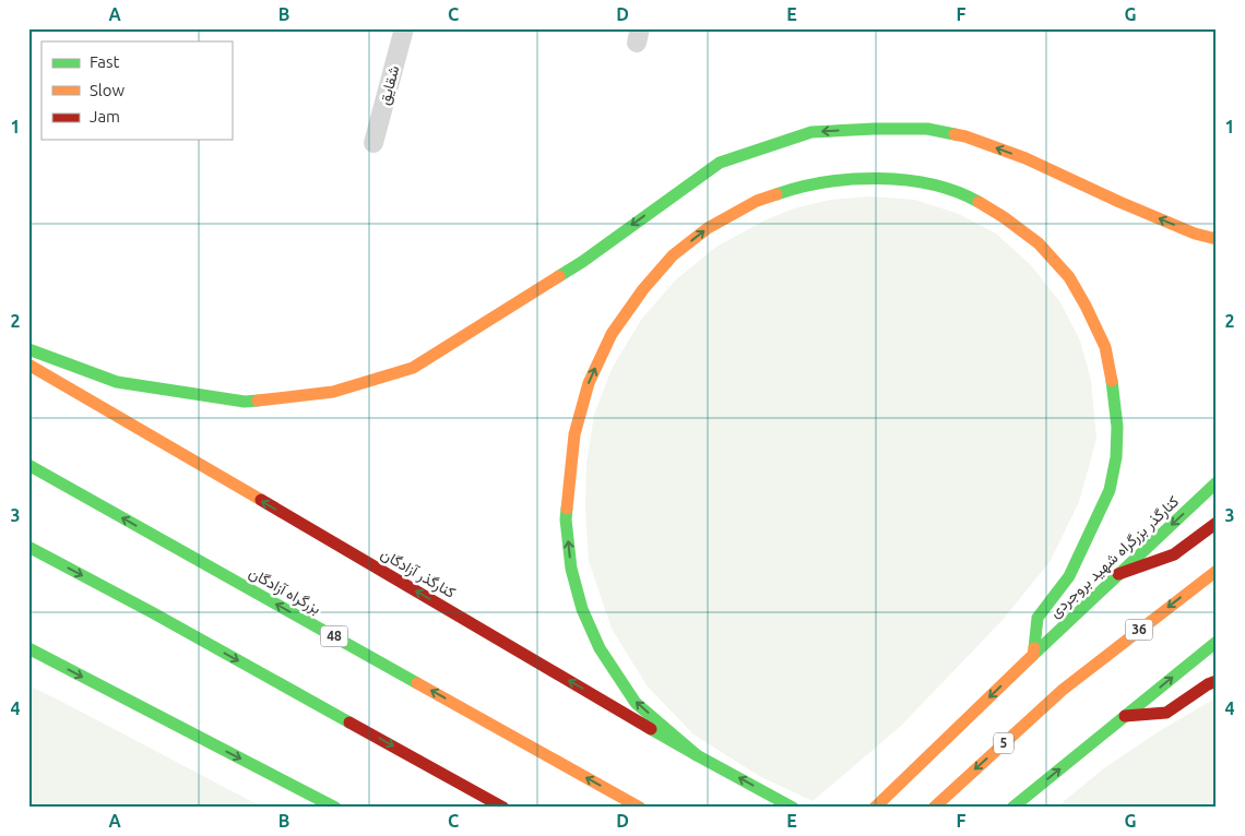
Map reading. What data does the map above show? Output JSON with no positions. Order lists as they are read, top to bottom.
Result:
{
  "streets": {
    "main road": [
      "کنارگذر بزرگراه شهید بروجردی",
      "کنارگذر آزادگان",
      "بزرگراه آزادگان",
      "36",
      "48",
      "5"
    ],
    "street": ["شقایق"]
  },
  "crossings": [
    ["36", "5"]
  ],
  "one_way": ["کنارگذر آزادگان"],
  "legend": ["Fast", "Slow", "Jam"],
  "grid": {
    "columns": [
      "A",
      "B",
      "C",
      "D",
      "E",
      "F",
      "G"
    ],
    "rows": [
      "1",
      "2",
      "3",
      "4"
    ]
  }
}
